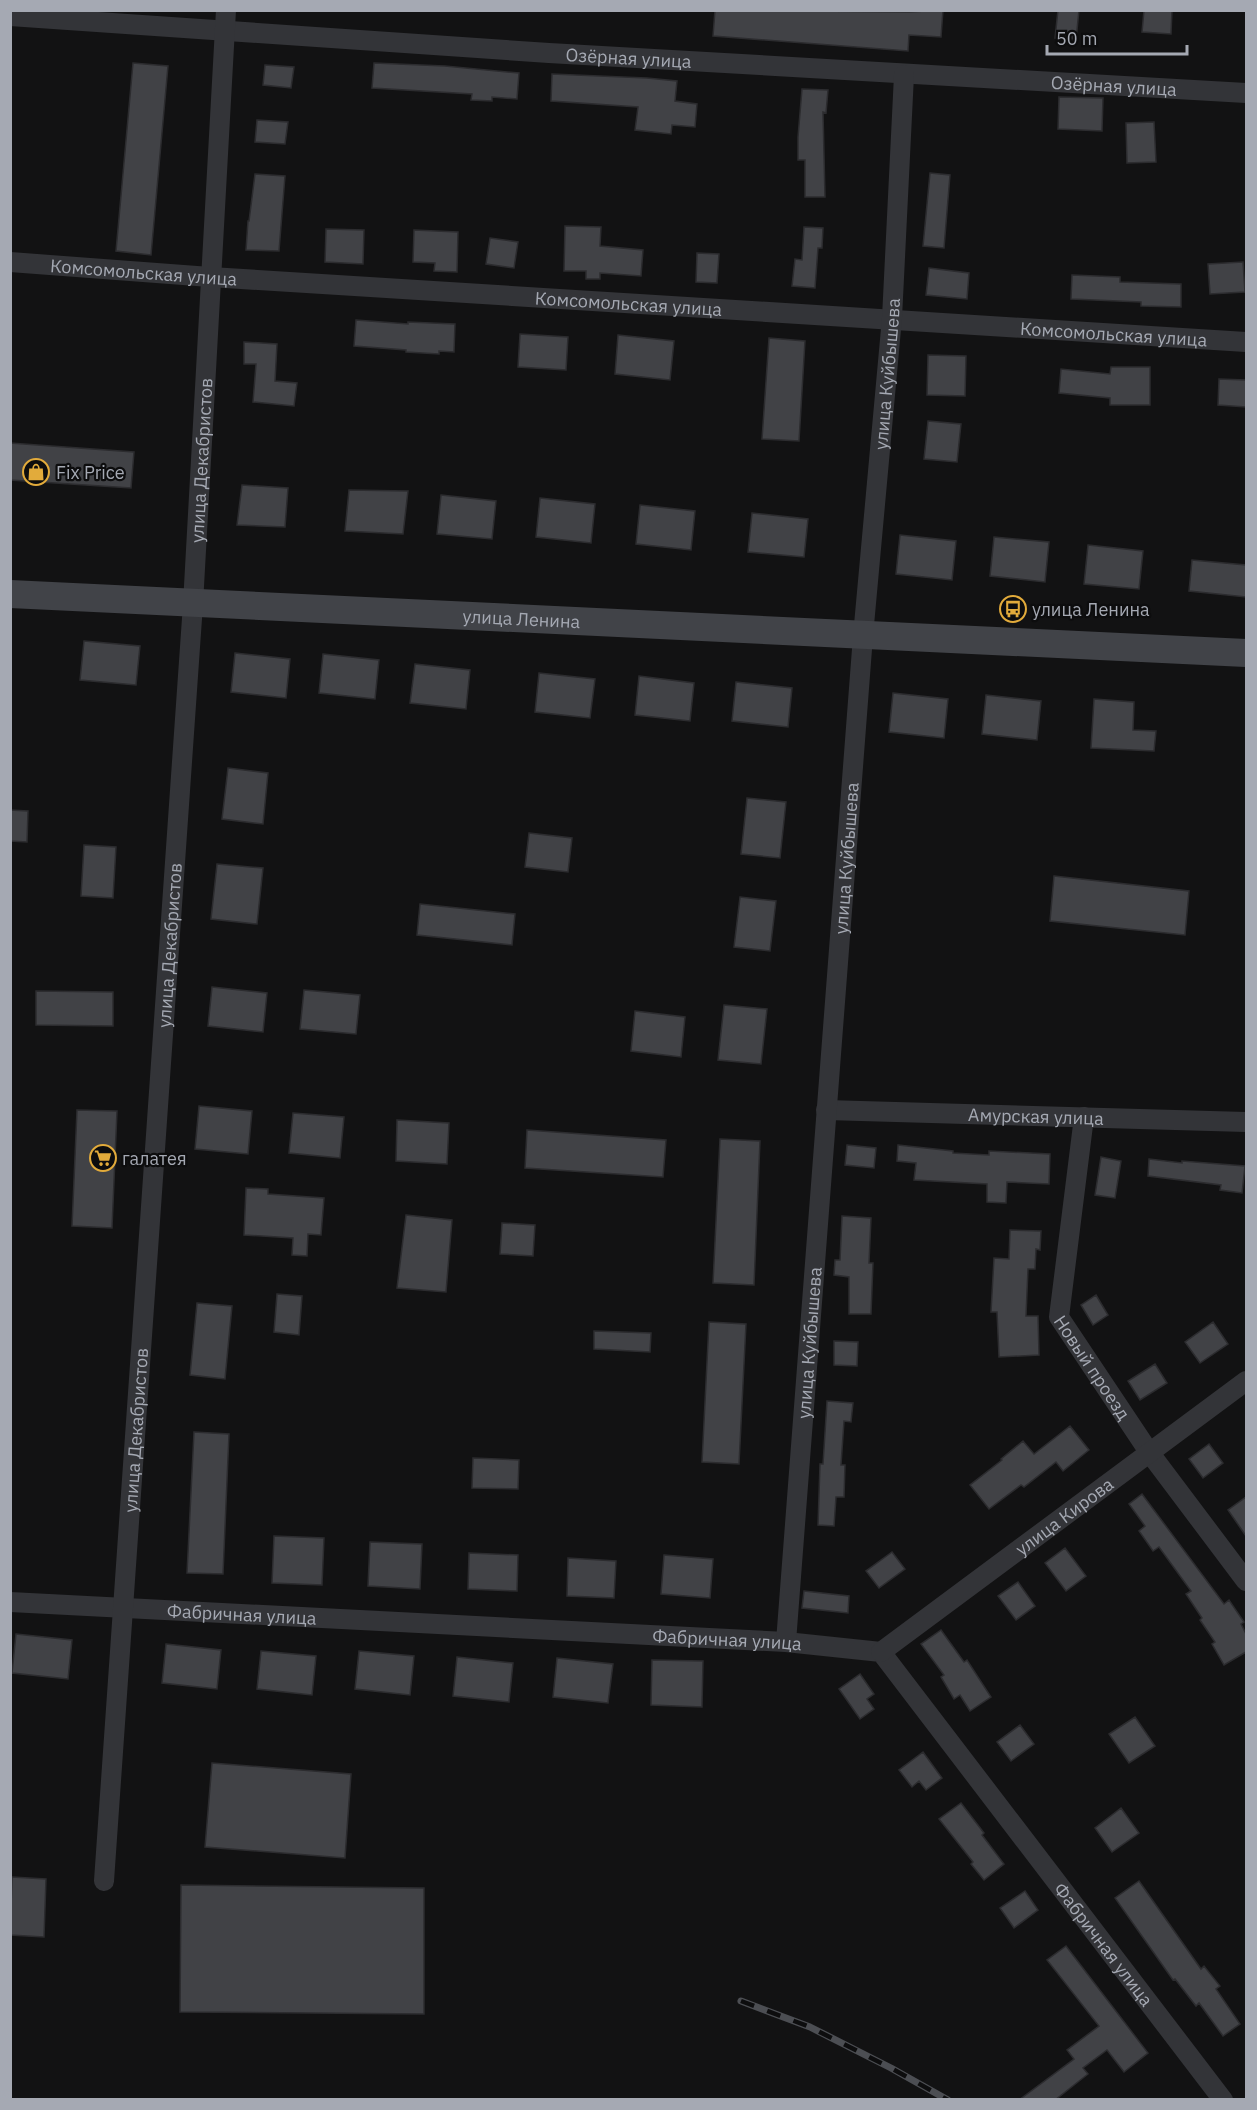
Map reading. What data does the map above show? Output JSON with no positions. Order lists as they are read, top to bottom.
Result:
{
  "streets": {
    "main road": ["улица Ленина"],
    "street": [
      "Озёрная улица",
      "Комсомольская улица",
      "улица Куйбышева",
      "улица Декабристов",
      "Амурская улица",
      "Новый проезд",
      "улица Кирова",
      "Фабричная улица"
    ]
  },
  "crossings": [
    ["Озёрная улица", "улица Куйбышева"],
    ["Озёрная улица", "улица Декабристов"],
    ["Комсомольская улица", "улица Куйбышева"],
    ["Комсомольская улица", "улица Декабристов"],
    ["улица Куйбышева", "улица Ленина"],
    ["улица Куйбышева", "Амурская улица"],
    ["улица Куйбышева", "Фабричная улица"],
    ["улица Декабристов", "улица Ленина"],
    ["улица Декабристов", "Фабричная улица"],
    ["Амурская улица", "Новый проезд"],
    ["Новый проезд", "улица Кирова"],
    ["улица Кирова", "Фабричная улица"]
  ],
  "places": {
    "shop": ["Fix Price"],
    "bus stop": ["улица Ленина"],
    "supermarket": ["галатея"]
  },
  "scale_bar": "50 m"
}
